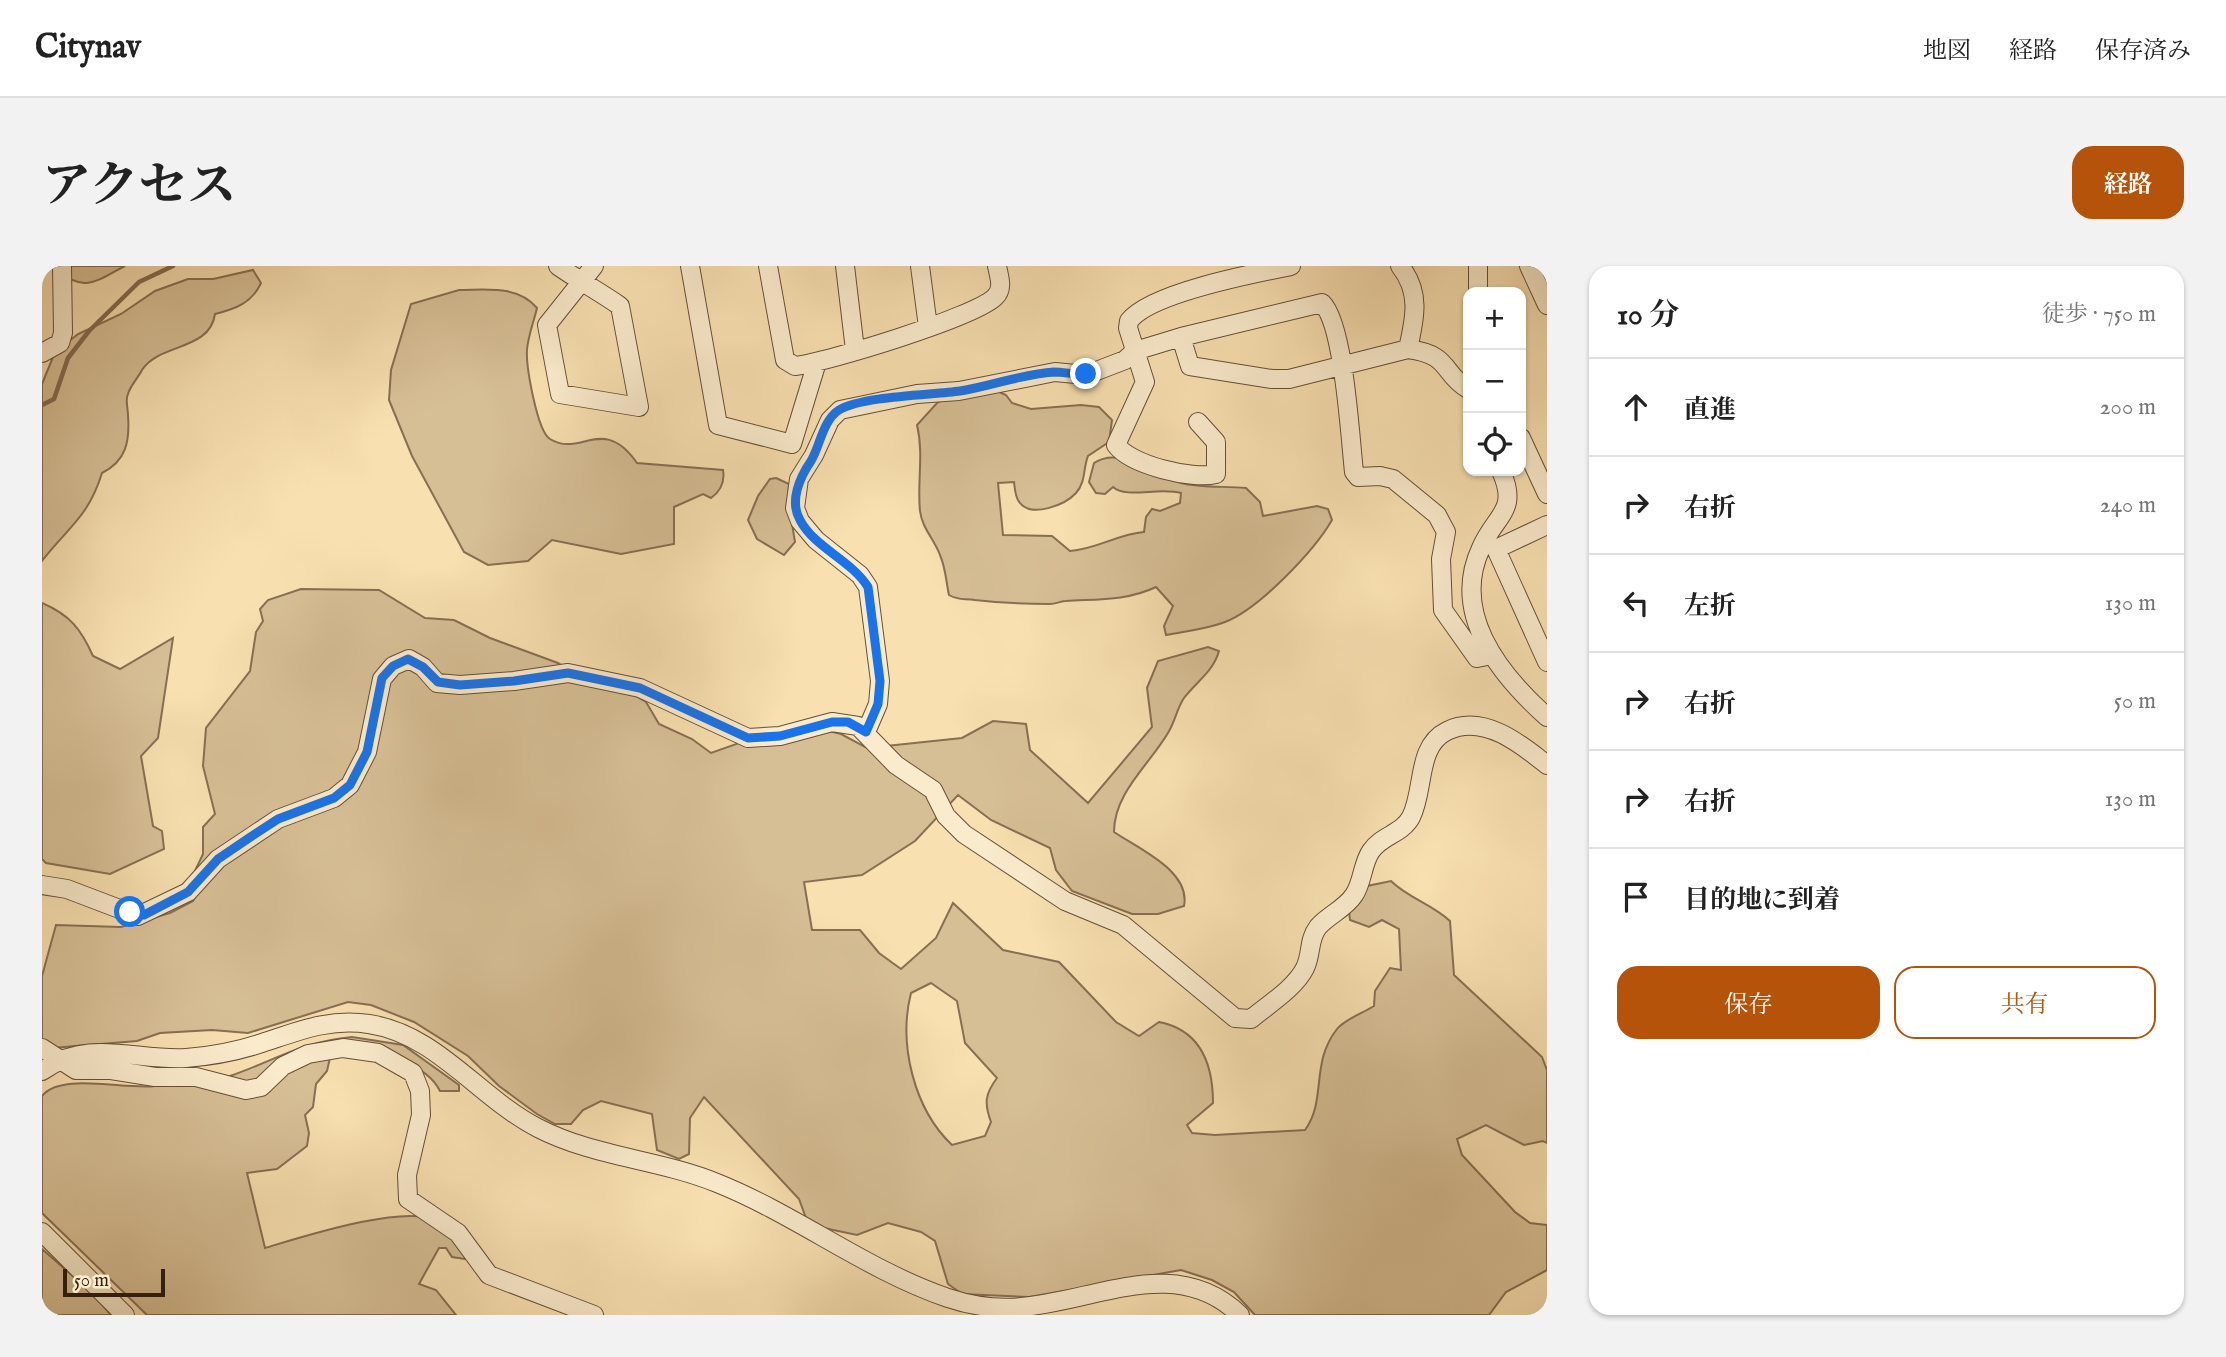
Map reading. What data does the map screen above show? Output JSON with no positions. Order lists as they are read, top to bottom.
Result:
{
  "scale_bar": "50 m",
  "page": {
    "header": "Citynav",
    "nav": ["地図", "経路", "保存済み"],
    "title": "アクセス",
    "buttons": [
      "経路",
      ["保存", "共有"]
    ],
    "heading": ["10 分", "徒歩 · 750 m"],
    "map_buttons": ["+", "−"],
    "list": [
      ["直進", "200 m"],
      ["右折", "240 m"],
      ["左折", "130 m"],
      ["右折", "50 m"],
      ["右折", "130 m"],
      "目的地に到着"
    ],
    "scale": "50 m"
  }
}
